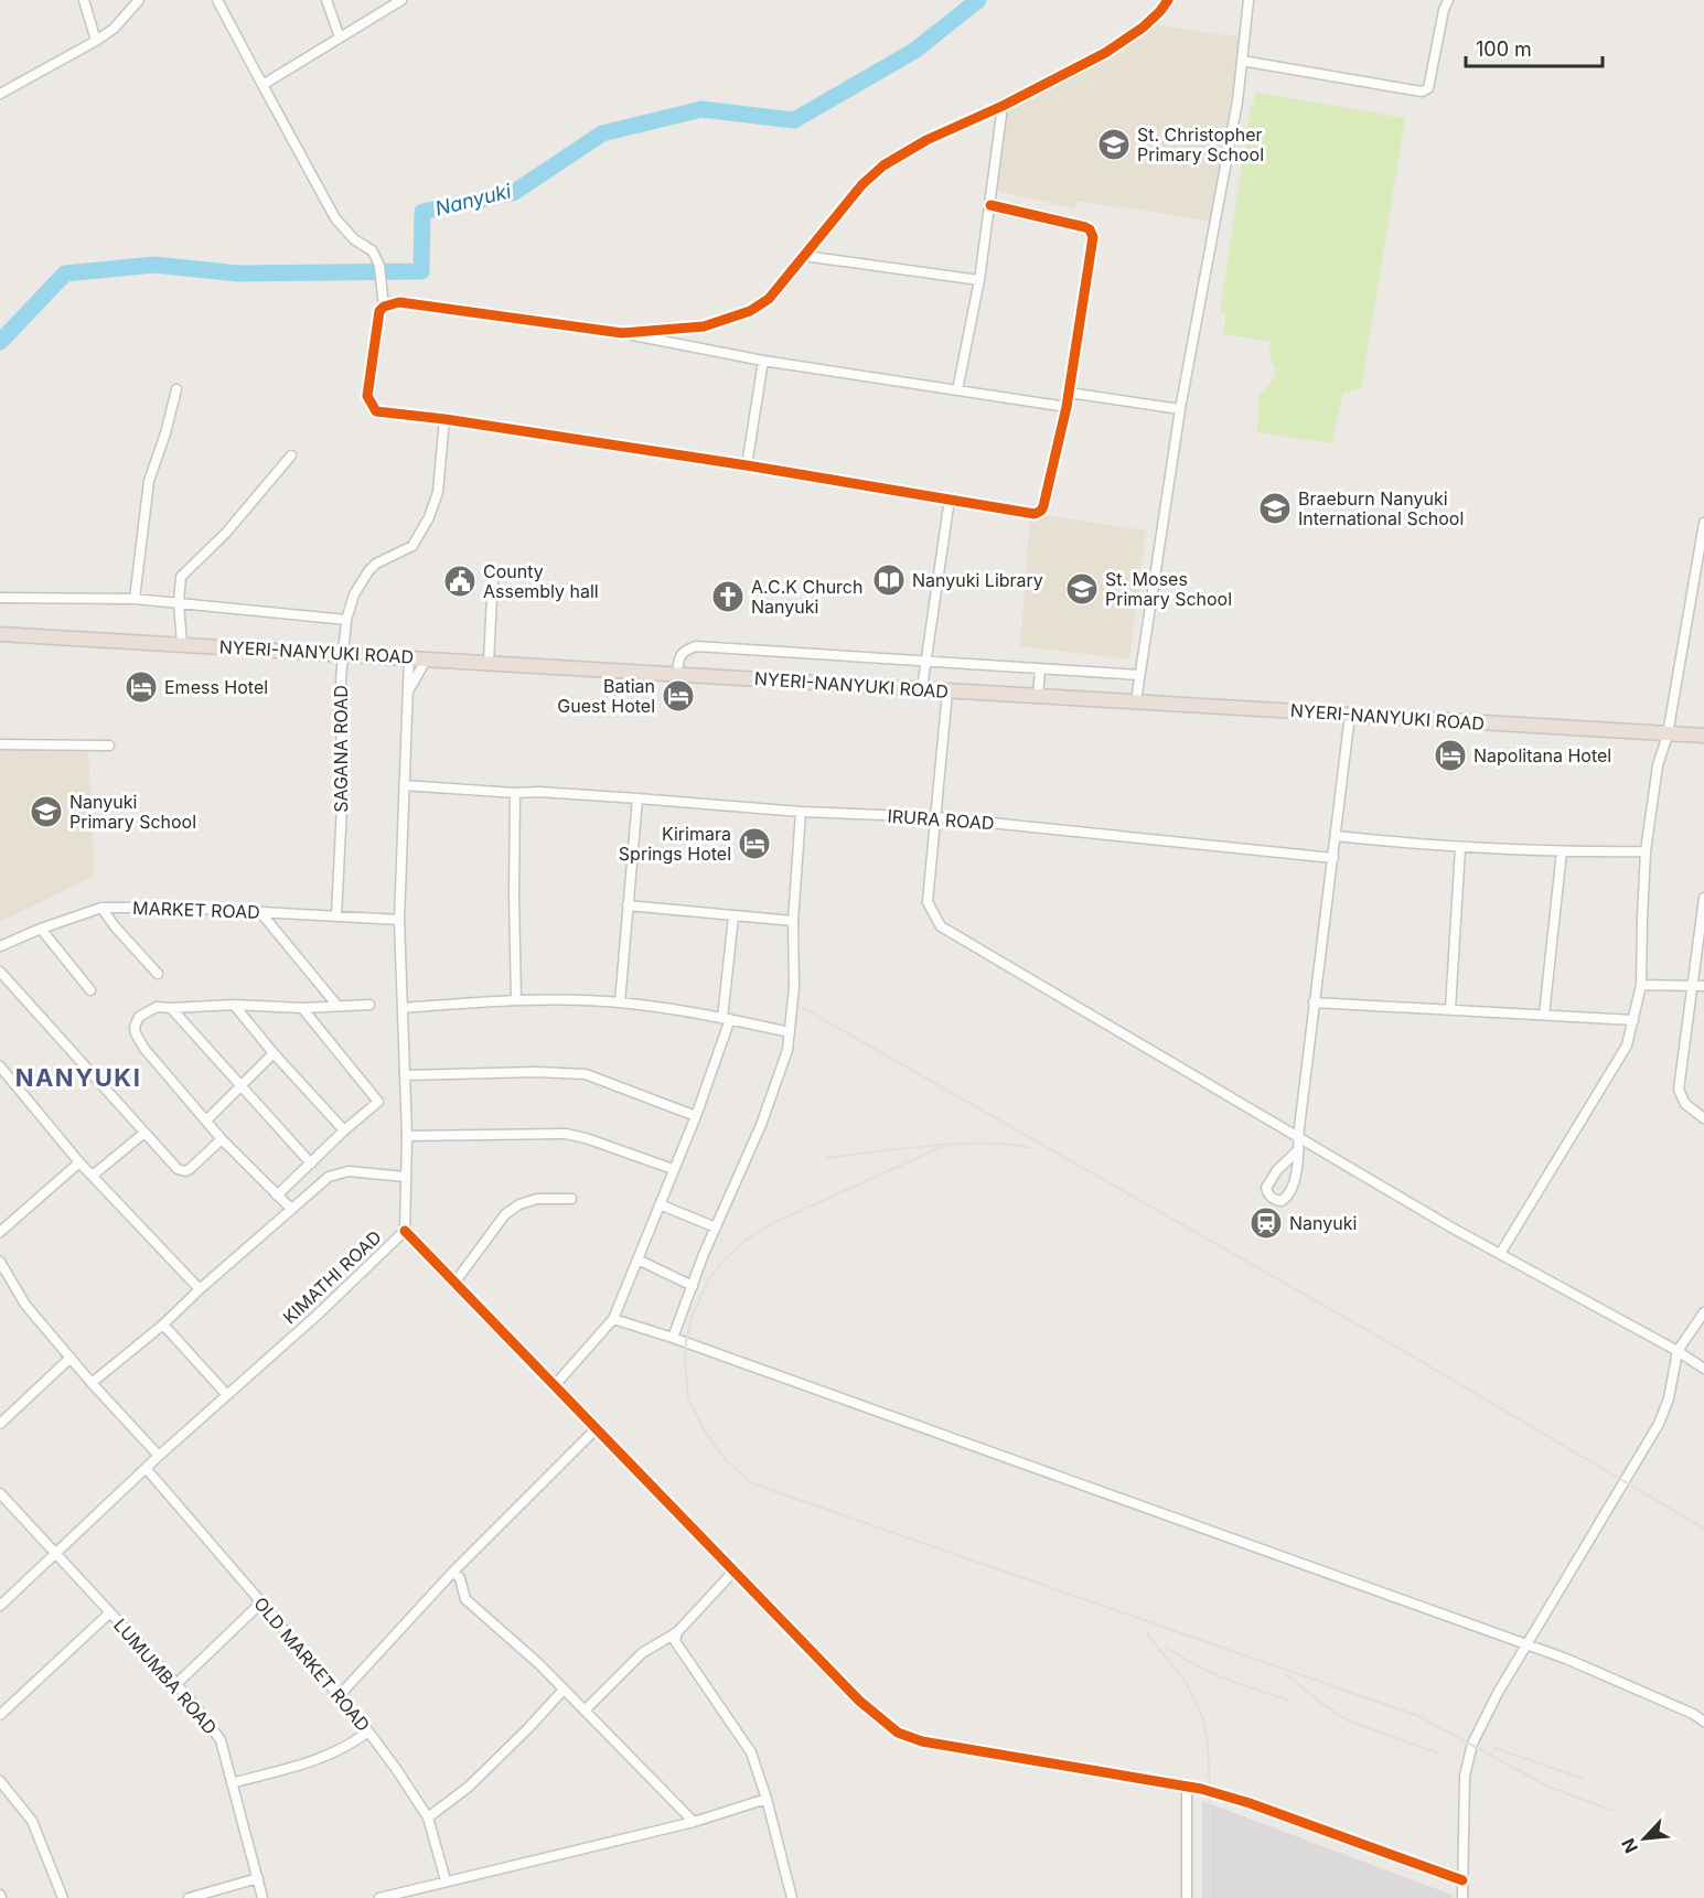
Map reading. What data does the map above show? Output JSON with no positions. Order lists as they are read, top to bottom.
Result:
{
  "streets": {
    "highway": ["NYERI-NANYUKI ROAD"],
    "street": [
      "SAGANA ROAD",
      "IRURA ROAD",
      "MARKET ROAD",
      "KIMATHI ROAD",
      "OLD MARKET ROAD",
      "LUMUMBA ROAD"
    ]
  },
  "crossings": [
    ["NYERI-NANYUKI ROAD", "SAGANA ROAD"],
    ["NYERI-NANYUKI ROAD", "KIMATHI ROAD"],
    ["SAGANA ROAD", "MARKET ROAD"],
    ["IRURA ROAD", "KIMATHI ROAD"],
    ["MARKET ROAD", "KIMATHI ROAD"],
    ["KIMATHI ROAD", "OLD MARKET ROAD"],
    ["KIMATHI ROAD", "LUMUMBA ROAD"]
  ],
  "districts": ["NANYUKI"],
  "water": ["Nanyuki"],
  "places": {
    "school or university": [
      "St. Christopher Primary School",
      "Braeburn Nanyuki International School",
      "St. Moses Primary School",
      "Nanyuki Primary School"
    ],
    "library": ["Nanyuki Library"],
    "public building": ["County Assembly hall"],
    "church": ["A.C.K Church Nanyuki"],
    "hotel": [
      "Emess Hotel",
      "Batian Guest Hotel",
      "Napolitana Hotel",
      "Kirimara Springs Hotel"
    ],
    "station": ["Nanyuki"]
  },
  "scale_bar": "100 m",
  "north": "bottom left"
}
